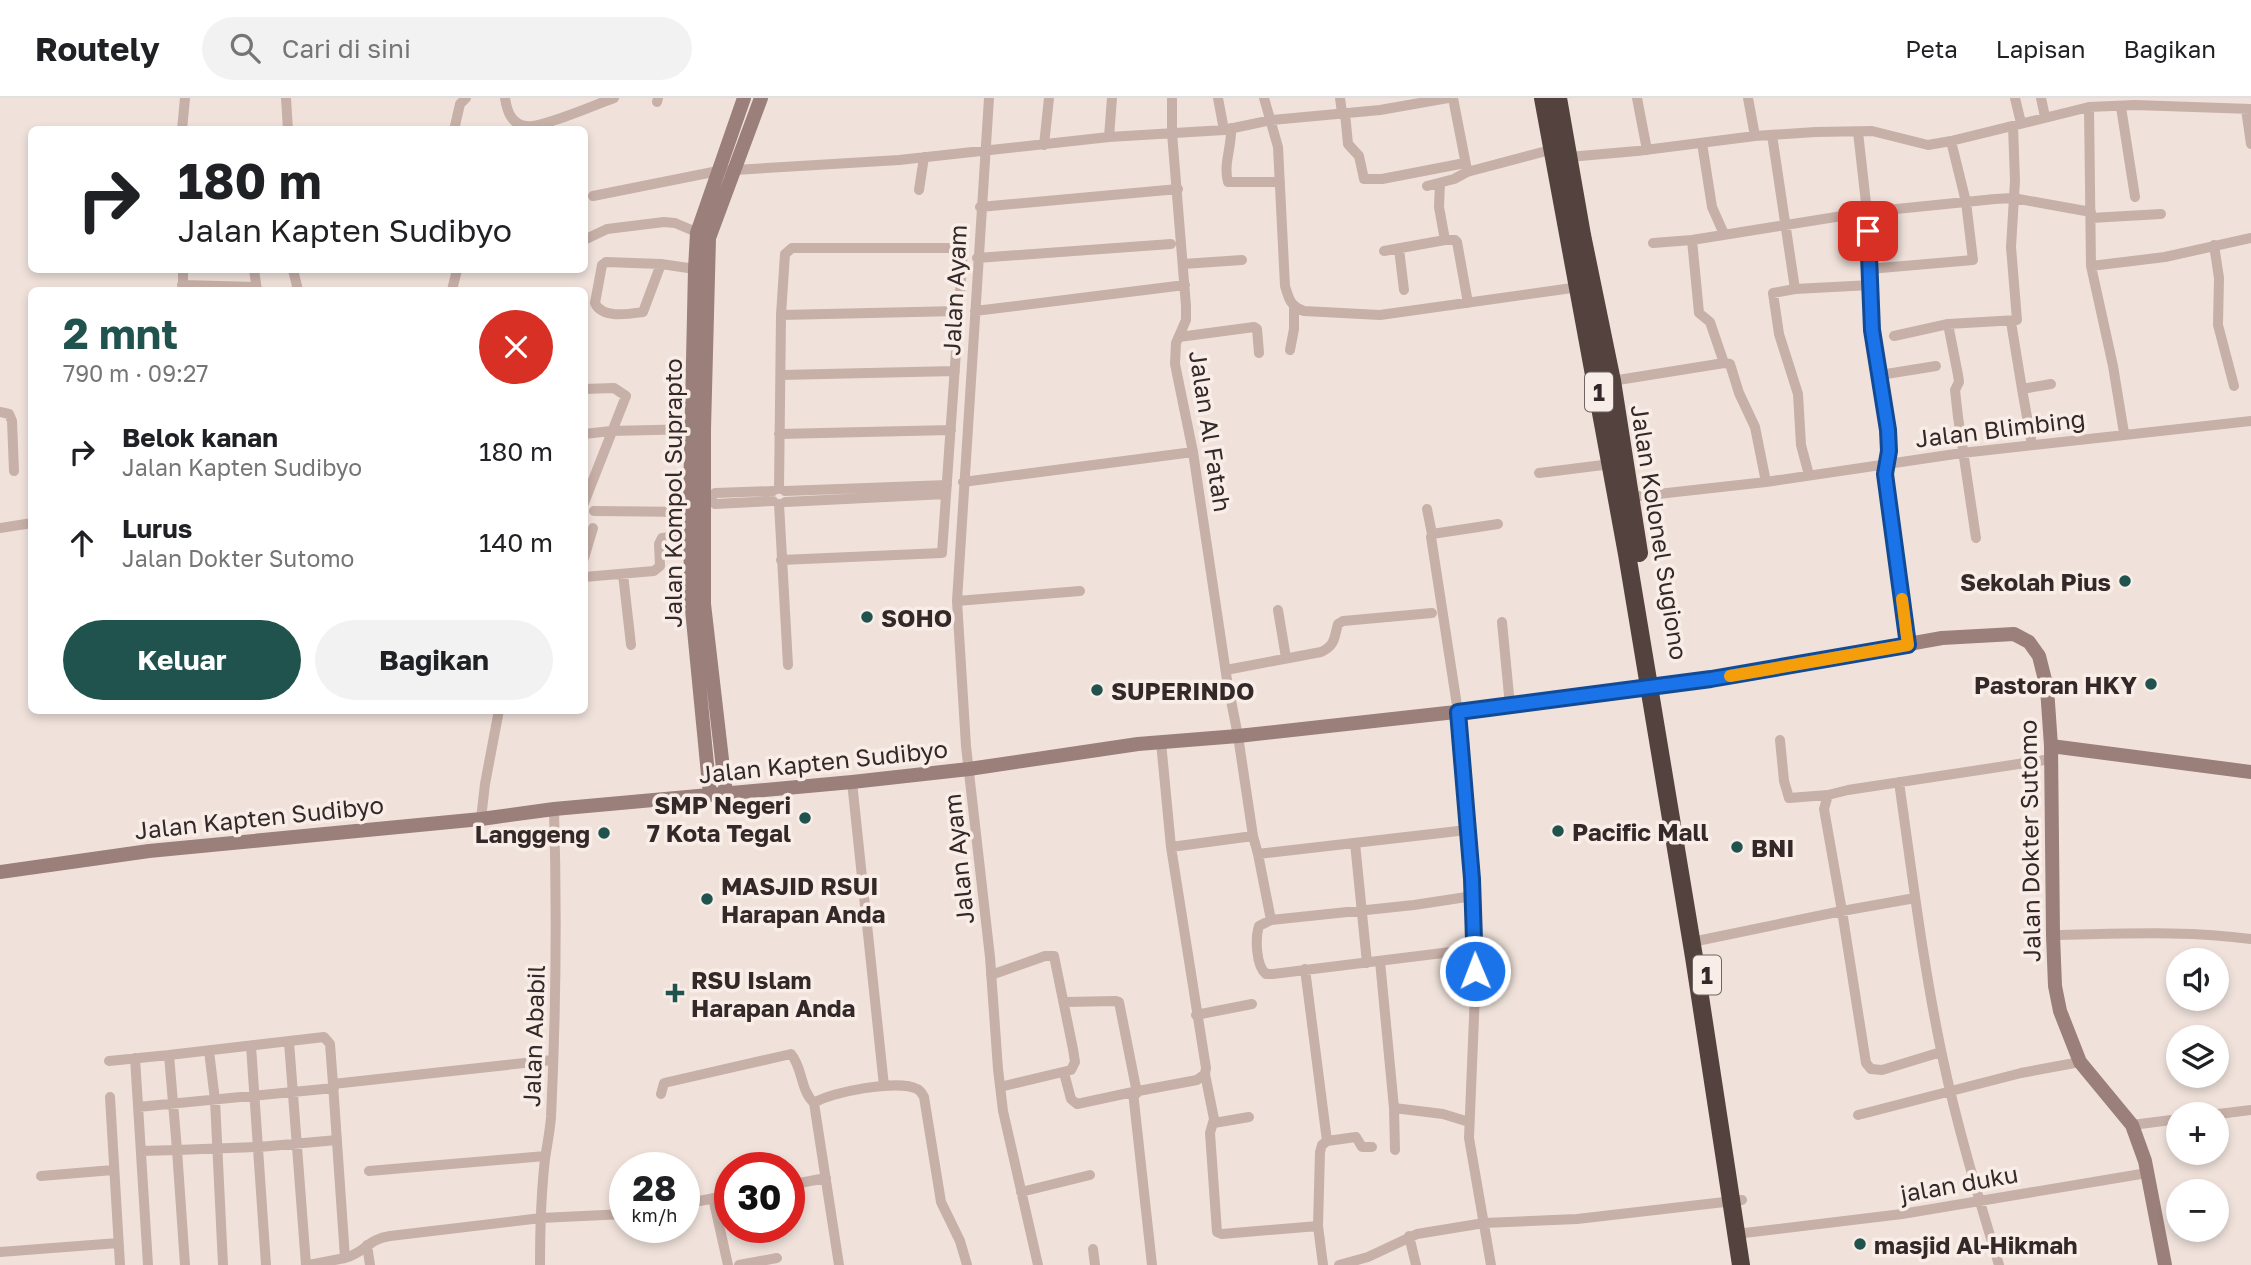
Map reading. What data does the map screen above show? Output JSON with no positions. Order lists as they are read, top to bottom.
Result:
{
  "streets": {
    "highway": ["1", "Jalan Kolonel Sugiono"],
    "main road": ["Jalan Kompol Suprapto", "Jalan Kapten Sudibyo", "Jalan Dokter Sutomo"],
    "street": [
      "Jalan Ayam",
      "Jalan Blimbing",
      "Jalan Al Fatah",
      "Jalan Ababil",
      "jalan duku"
    ]
  },
  "crossings": [
    ["Jalan Ayam", "Jalan Kapten Sudibyo"],
    ["1", "Jalan Kolonel Sugiono"],
    ["1", "Jalan Kapten Sudibyo"],
    ["1", "Jalan Dokter Sutomo"],
    ["1", "jalan duku"],
    ["Jalan Blimbing", "Jalan Kolonel Sugiono"],
    ["Jalan Al Fatah", "Jalan Kapten Sudibyo"],
    ["Jalan Kompol Suprapto", "Jalan Kapten Sudibyo"],
    ["Jalan Kolonel Sugiono", "Jalan Kapten Sudibyo"],
    ["Jalan Kolonel Sugiono", "Jalan Dokter Sutomo"],
    ["Jalan Kapten Sudibyo", "Jalan Dokter Sutomo"],
    ["Jalan Kapten Sudibyo", "Jalan Ababil"],
    ["Jalan Dokter Sutomo", "jalan duku"]
  ],
  "places": {
    "other": [
      "Sekolah Pius",
      "SOHO",
      "Pastoran HKY",
      "SUPERINDO",
      "SMP Negeri 7 Kota Tegal",
      "Pacific Mall",
      "Langgeng",
      "BNI",
      "MASJID RSUI Harapan Anda",
      "masjid Al-Hikmah"
    ],
    "health": ["RSU Islam Harapan Anda"]
  },
  "page": {
    "header": "Routely",
    "search": "Cari di sini",
    "nav": ["Peta", "Lapisan", "Bagikan"],
    "turn": ["180 m", "Jalan Kapten Sudibyo"],
    "heading": ["2 mnt", "790 m · 09:27"],
    "list": [
      {
        "name": "Belok kanan",
        "note": "Jalan Kapten Sudibyo",
        "value": "180 m"
      },
      {
        "name": "Lurus",
        "note": "Jalan Dokter Sutomo",
        "value": "140 m"
      }
    ],
    "buttons": ["Keluar", "Bagikan"],
    "map_buttons": ["+", "−"],
    "speed": "28 km/h",
    "limit": "30"
  }
}
